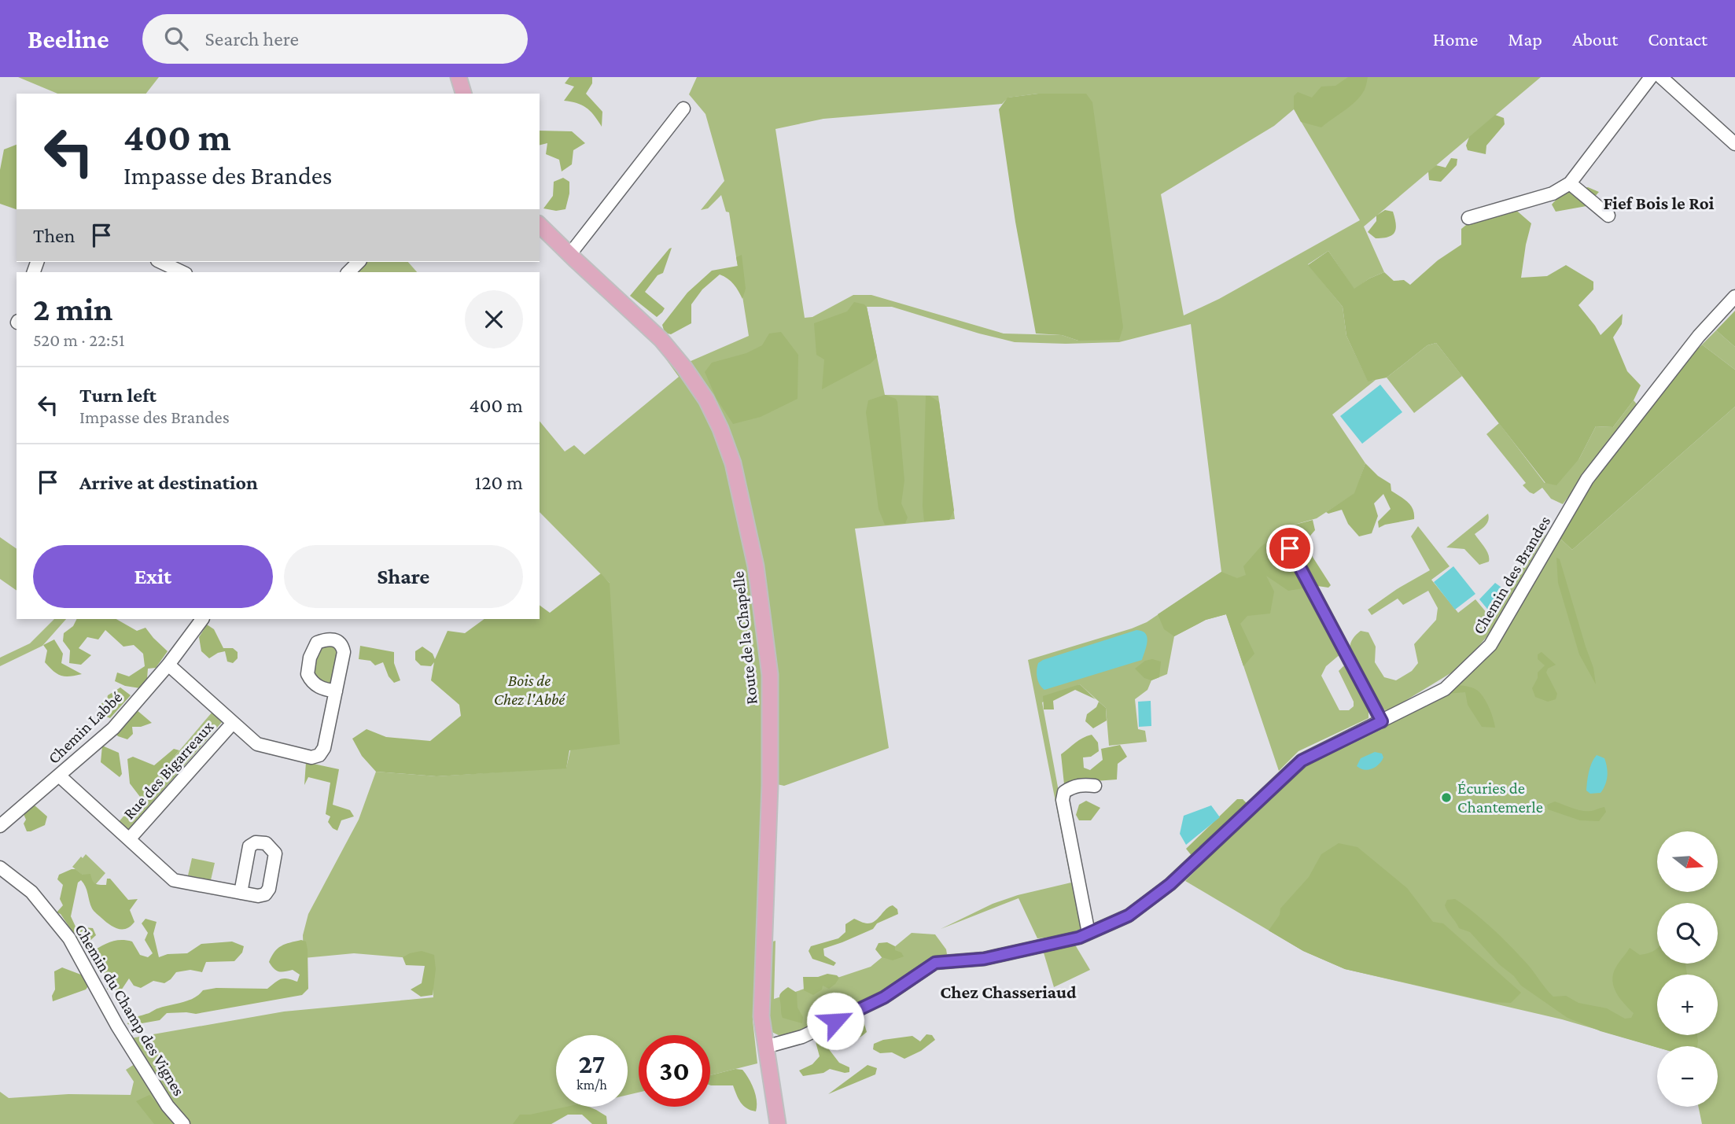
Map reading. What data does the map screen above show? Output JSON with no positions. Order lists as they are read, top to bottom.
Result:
{
  "streets": {
    "main road": ["Route de la Chapelle"],
    "street": [
      "Chemin des Brandes",
      "Chemin Labbé",
      "Rue des Bigarreaux",
      "Chemin du Champ des Vignes"
    ]
  },
  "crossings": [
    ["Chemin des Brandes", "Route de la Chapelle"]
  ],
  "districts": ["Fief Bois le Roi", "Chez Chasseriaud"],
  "parks": ["Bois de Chez l'Abbé"],
  "places": ["Écuries de Chantemerle"],
  "north": "right",
  "page": {
    "header": "Beeline",
    "search": "Search here",
    "nav": [
      "Home",
      "Map",
      "About",
      "Contact"
    ],
    "turn": ["400 m", "Impasse des Brandes"],
    "then": "Then",
    "heading": ["2 min", "520 m · 22:51"],
    "list": [
      {
        "name": "Turn left",
        "note": "Impasse des Brandes",
        "value": "400 m"
      },
      {
        "name": "Arrive at destination",
        "value": "120 m"
      }
    ],
    "buttons": ["Exit", "Share"],
    "map_buttons": ["+", "−"],
    "speed": "27 km/h",
    "limit": "30"
  }
}
